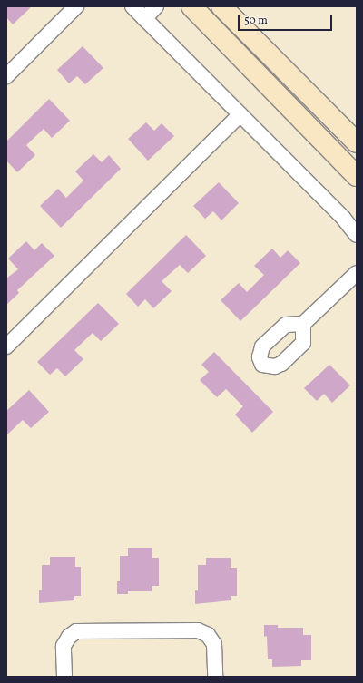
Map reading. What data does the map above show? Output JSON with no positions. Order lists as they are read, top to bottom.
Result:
{
  "scale_bar": "50 m"
}
